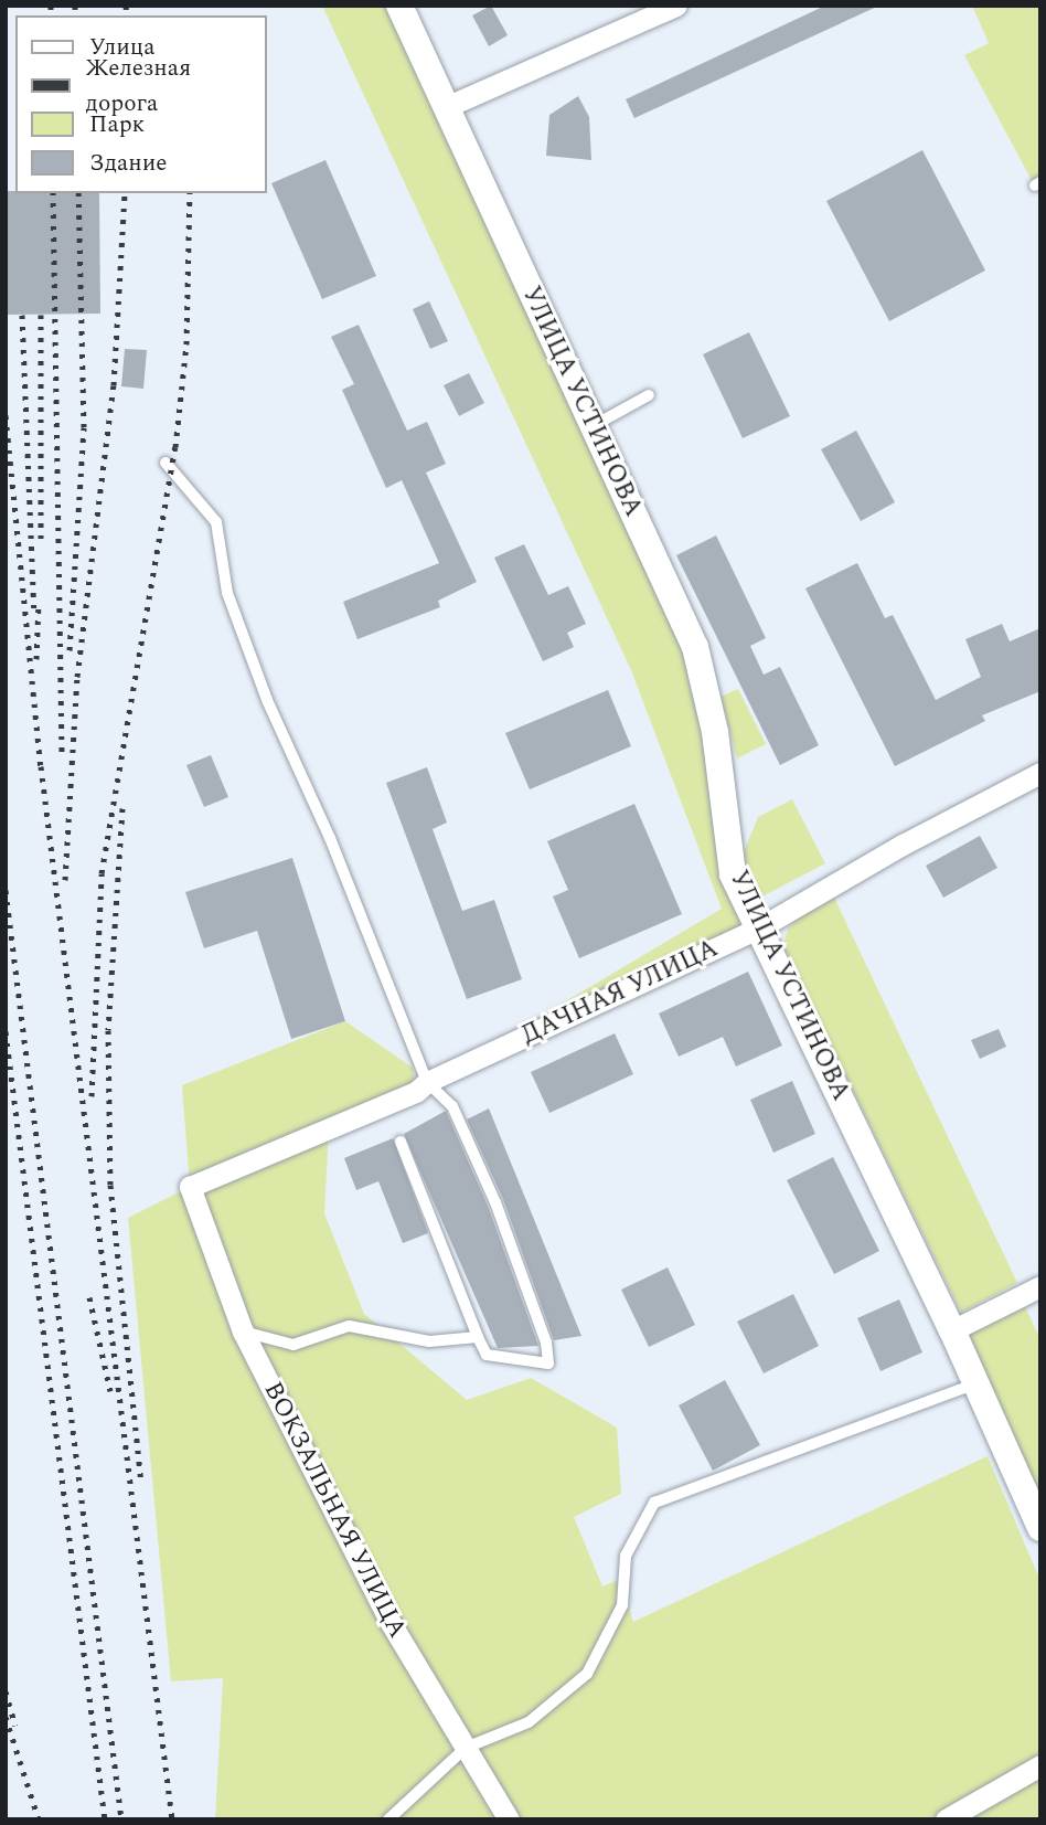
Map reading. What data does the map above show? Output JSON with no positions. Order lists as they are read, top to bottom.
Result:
{
  "streets": {
    "street": ["УЛИЦА УСТИНОВА", "ДАЧНАЯ УЛИЦА", "ВОКЗАЛЬНАЯ УЛИЦА"]
  },
  "crossings": [
    ["УЛИЦА УСТИНОВА", "ДАЧНАЯ УЛИЦА"],
    ["ДАЧНАЯ УЛИЦА", "ВОКЗАЛЬНАЯ УЛИЦА"]
  ],
  "legend": [
    "Улица",
    "Железная дорога",
    "Парк",
    "Здание"
  ]
}
